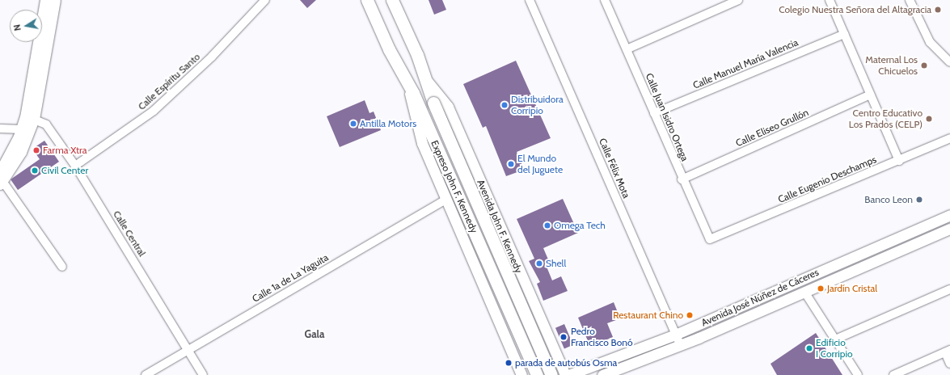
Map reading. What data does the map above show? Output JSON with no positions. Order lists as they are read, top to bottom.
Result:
{
  "streets": {
    "highway": ["Expreso John F. Kennedy"],
    "main road": ["Avenida John F. Kennedy", "Avenida José Núñez de Cáceres"],
    "street": [
      "Calle Manuel María Valencia",
      "Calle Espíritu Santo",
      "Calle Juan Isidro Ortega",
      "Calle Eliseo Grullón",
      "Calle Félix Mota",
      "Calle Eugenio Deschamps",
      "Calle Central",
      "Calle 1a de La Yaguita"
    ]
  },
  "crossings": [
    ["Calle Manuel María Valencia", "Calle Juan Isidro Ortega"],
    ["Calle Espíritu Santo", "Calle Central"],
    ["Calle Juan Isidro Ortega", "Calle Eliseo Grullón"],
    ["Calle Juan Isidro Ortega", "Calle Eugenio Deschamps"],
    ["Calle Félix Mota", "Avenida José Núñez de Cáceres"],
    ["Expreso John F. Kennedy", "Avenida John F. Kennedy"],
    ["Calle Central", "Calle 1a de La Yaguita"]
  ],
  "districts": ["Gala"],
  "places": [
    "Colegio Nuestra Señora del Altagracia",
    "Maternal Los Chicuelos",
    "Distribuidora Corripio",
    "Centro Educativo Los Prados (CELP)",
    "Antilla Motors",
    "Farma Xtra",
    "El Mundo del Juguete",
    "Civil Center",
    "Banco Leon",
    "Omega Tech",
    "Shell",
    "Jardín Cristal",
    "Restaurant Chino",
    "Pedro Francisco Bonó",
    "Edificio I Corripio",
    "parada de autobús Osma"
  ],
  "north": "left"
}
